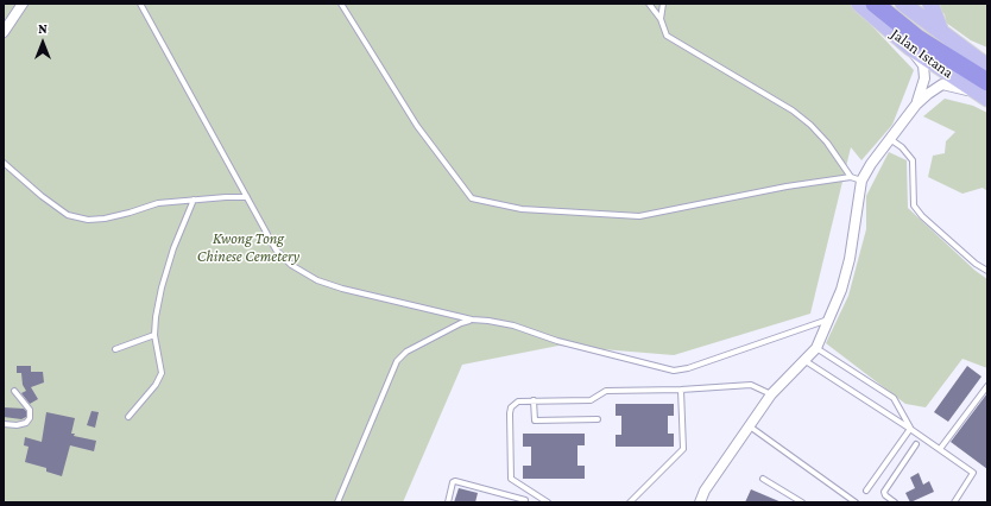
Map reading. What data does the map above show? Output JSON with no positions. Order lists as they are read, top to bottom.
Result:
{
  "streets": {
    "main road": ["Jalan Istana"]
  },
  "parks": ["Kwong Tong Chinese Cemetery"],
  "north": "top"
}
